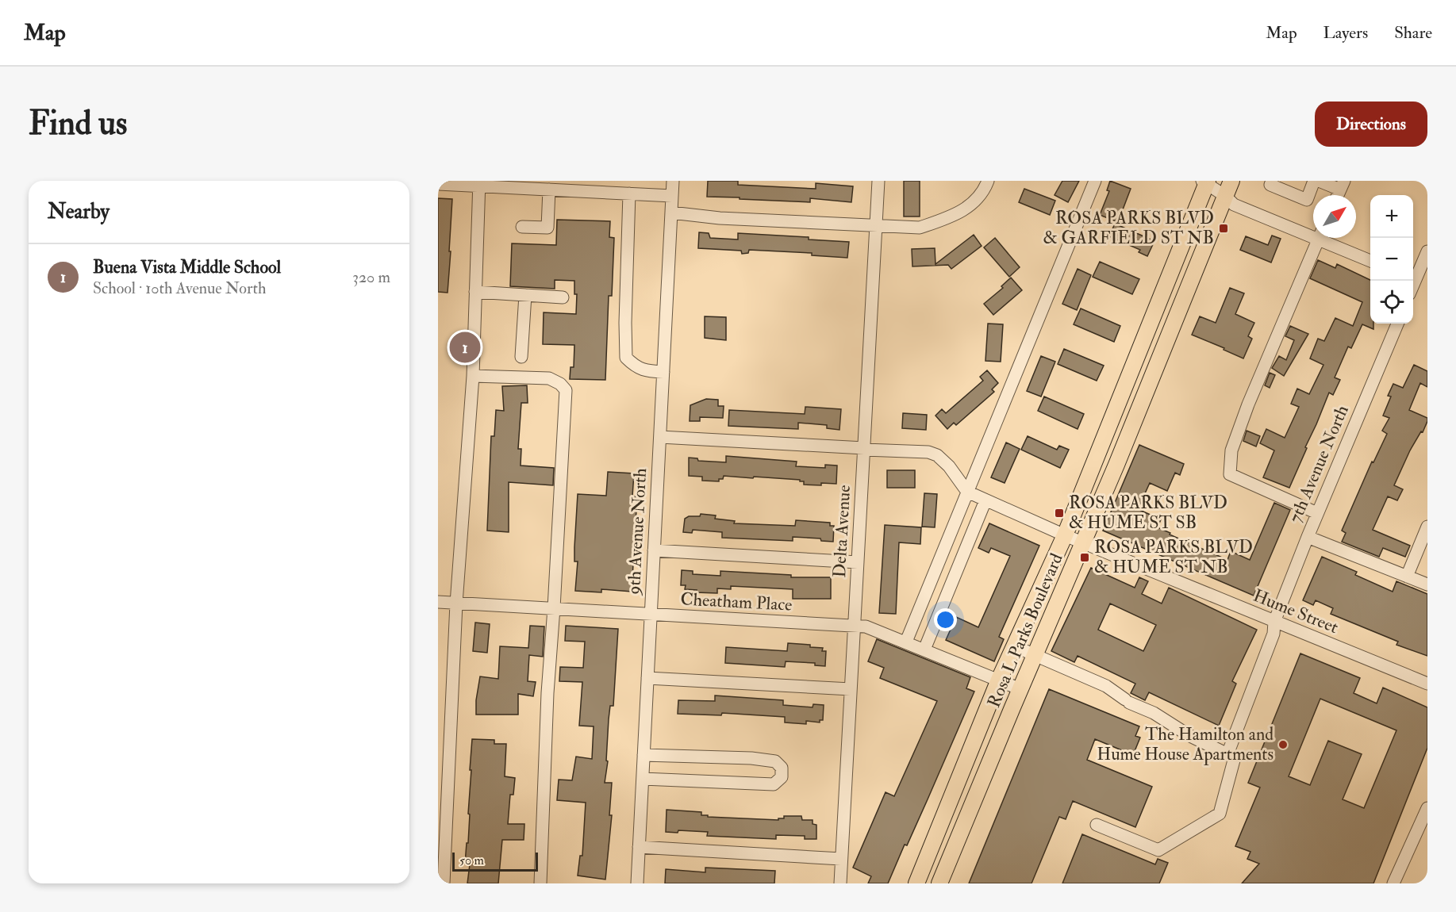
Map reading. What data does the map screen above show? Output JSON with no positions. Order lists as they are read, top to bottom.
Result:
{
  "streets": {
    "main road": ["Rosa L Parks Boulevard"],
    "street": [
      "7th Avenue North",
      "9th Avenue North",
      "Delta Avenue",
      "Cheatham Place",
      "Hume Street"
    ]
  },
  "crossings": [
    ["7th Avenue North", "Hume Street"],
    ["9th Avenue North", "Cheatham Place"],
    ["Delta Avenue", "Cheatham Place"],
    ["Cheatham Place", "Rosa L Parks Boulevard"],
    ["Hume Street", "Rosa L Parks Boulevard"]
  ],
  "places": {
    "transit": ["ROSA PARKS BLVD & GARFIELD ST NB", "ROSA PARKS BLVD & HUME ST SB", "ROSA PARKS BLVD & HUME ST NB"],
    "other": ["The Hamilton and Hume House Apartments"]
  },
  "scale_bar": "50 m",
  "north": "top right",
  "page": {
    "header": "Map",
    "nav": ["Map", "Layers", "Share"],
    "buttons": "Directions",
    "title": "Find us",
    "heading": "Nearby",
    "map_buttons": ["+", "−"],
    "list": [
      {
        "mark": "1",
        "name": "Buena Vista Middle School",
        "note": "School · 10th Avenue North",
        "value": "320 m"
      }
    ],
    "pins": "1",
    "scale": "50 m"
  }
}
